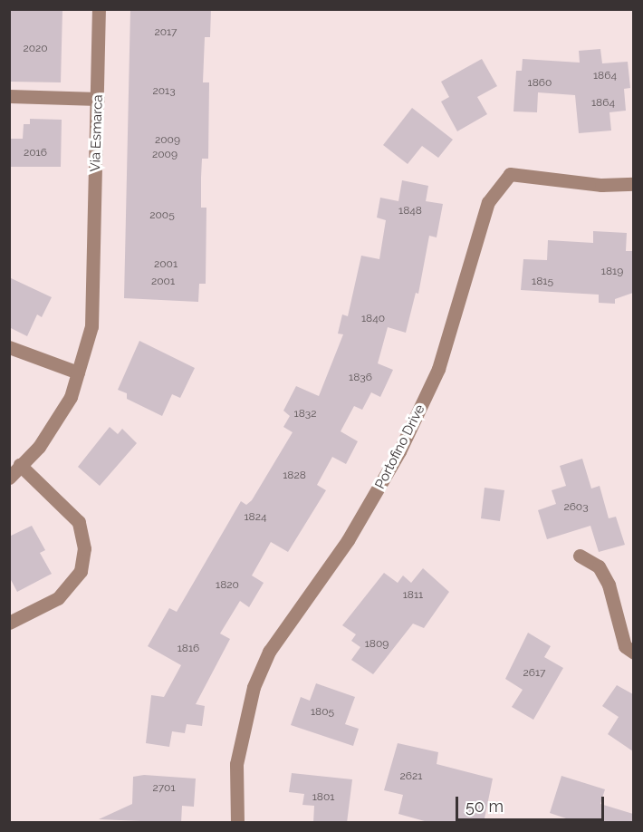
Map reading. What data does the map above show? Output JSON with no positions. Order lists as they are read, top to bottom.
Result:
{
  "streets": {
    "street": ["Via Esmarca", "Portofino Drive"]
  },
  "house_numbers": [
    "2017",
    "2020",
    "1864",
    "1860",
    "2013",
    "1864",
    "2009",
    "2016",
    "2009",
    "1848",
    "2005",
    "2001",
    "1819",
    "2001",
    "1815",
    "1840",
    "1836",
    "1832",
    "1828",
    "2603",
    "1824",
    "1820",
    "1811",
    "1809",
    "1816",
    "2617",
    "1805",
    "2621",
    "2701",
    "1801"
  ],
  "scale_bar": "50 m"
}
